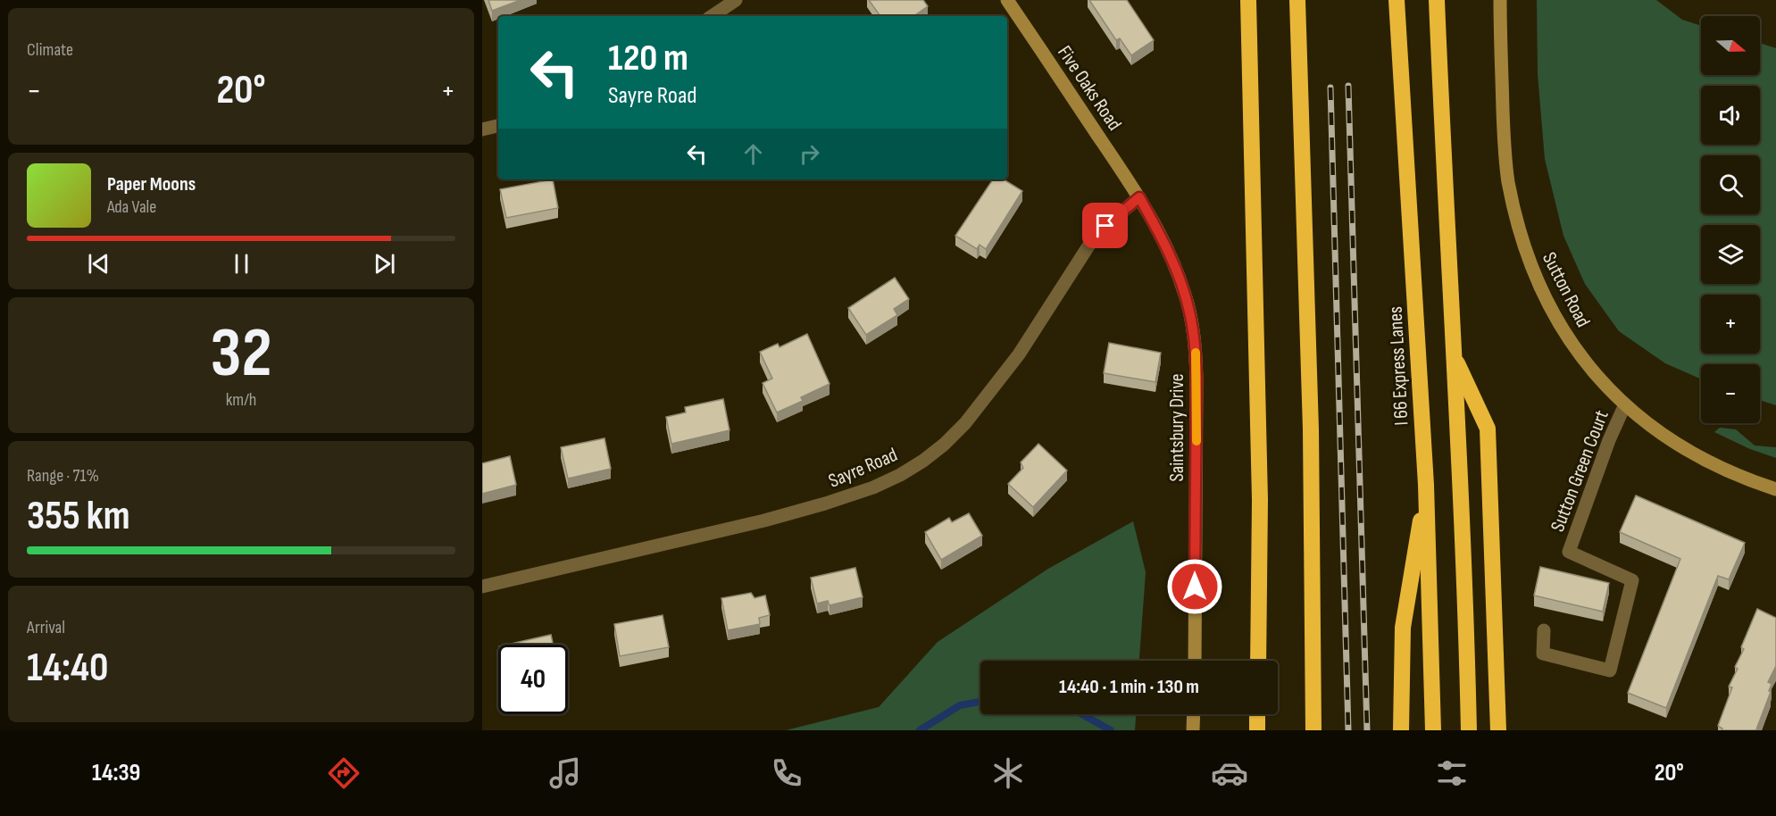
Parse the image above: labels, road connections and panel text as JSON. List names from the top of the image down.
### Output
{
  "streets": {
    "highway": ["I 66 Express Lanes"],
    "street": [
      "Five Oaks Road",
      "Sutton Road",
      "Saintsbury Drive",
      "Sayre Road",
      "Sutton Green Court"
    ]
  },
  "crossings": [
    ["Five Oaks Road", "Saintsbury Drive"],
    ["Five Oaks Road", "Sayre Road"],
    ["Sutton Road", "Sutton Green Court"],
    ["Saintsbury Drive", "Sayre Road"]
  ],
  "north": "right",
  "page": {
    "tile": [
      "Climate",
      ["32", "km/h"],
      ["Range · 71%", "355 km"],
      ["Arrival", "14:40"]
    ],
    "map_buttons": ["+", "−"],
    "turn": ["120 m", "Sayre Road"],
    "heat": ["−", "20°", "+"],
    "song": ["Paper Moons", "Ada Vale"],
    "limit": "40",
    "trip": "14:40 · 1 min · 130 m",
    "tabs": ["14:39", "20°"]
  }
}
